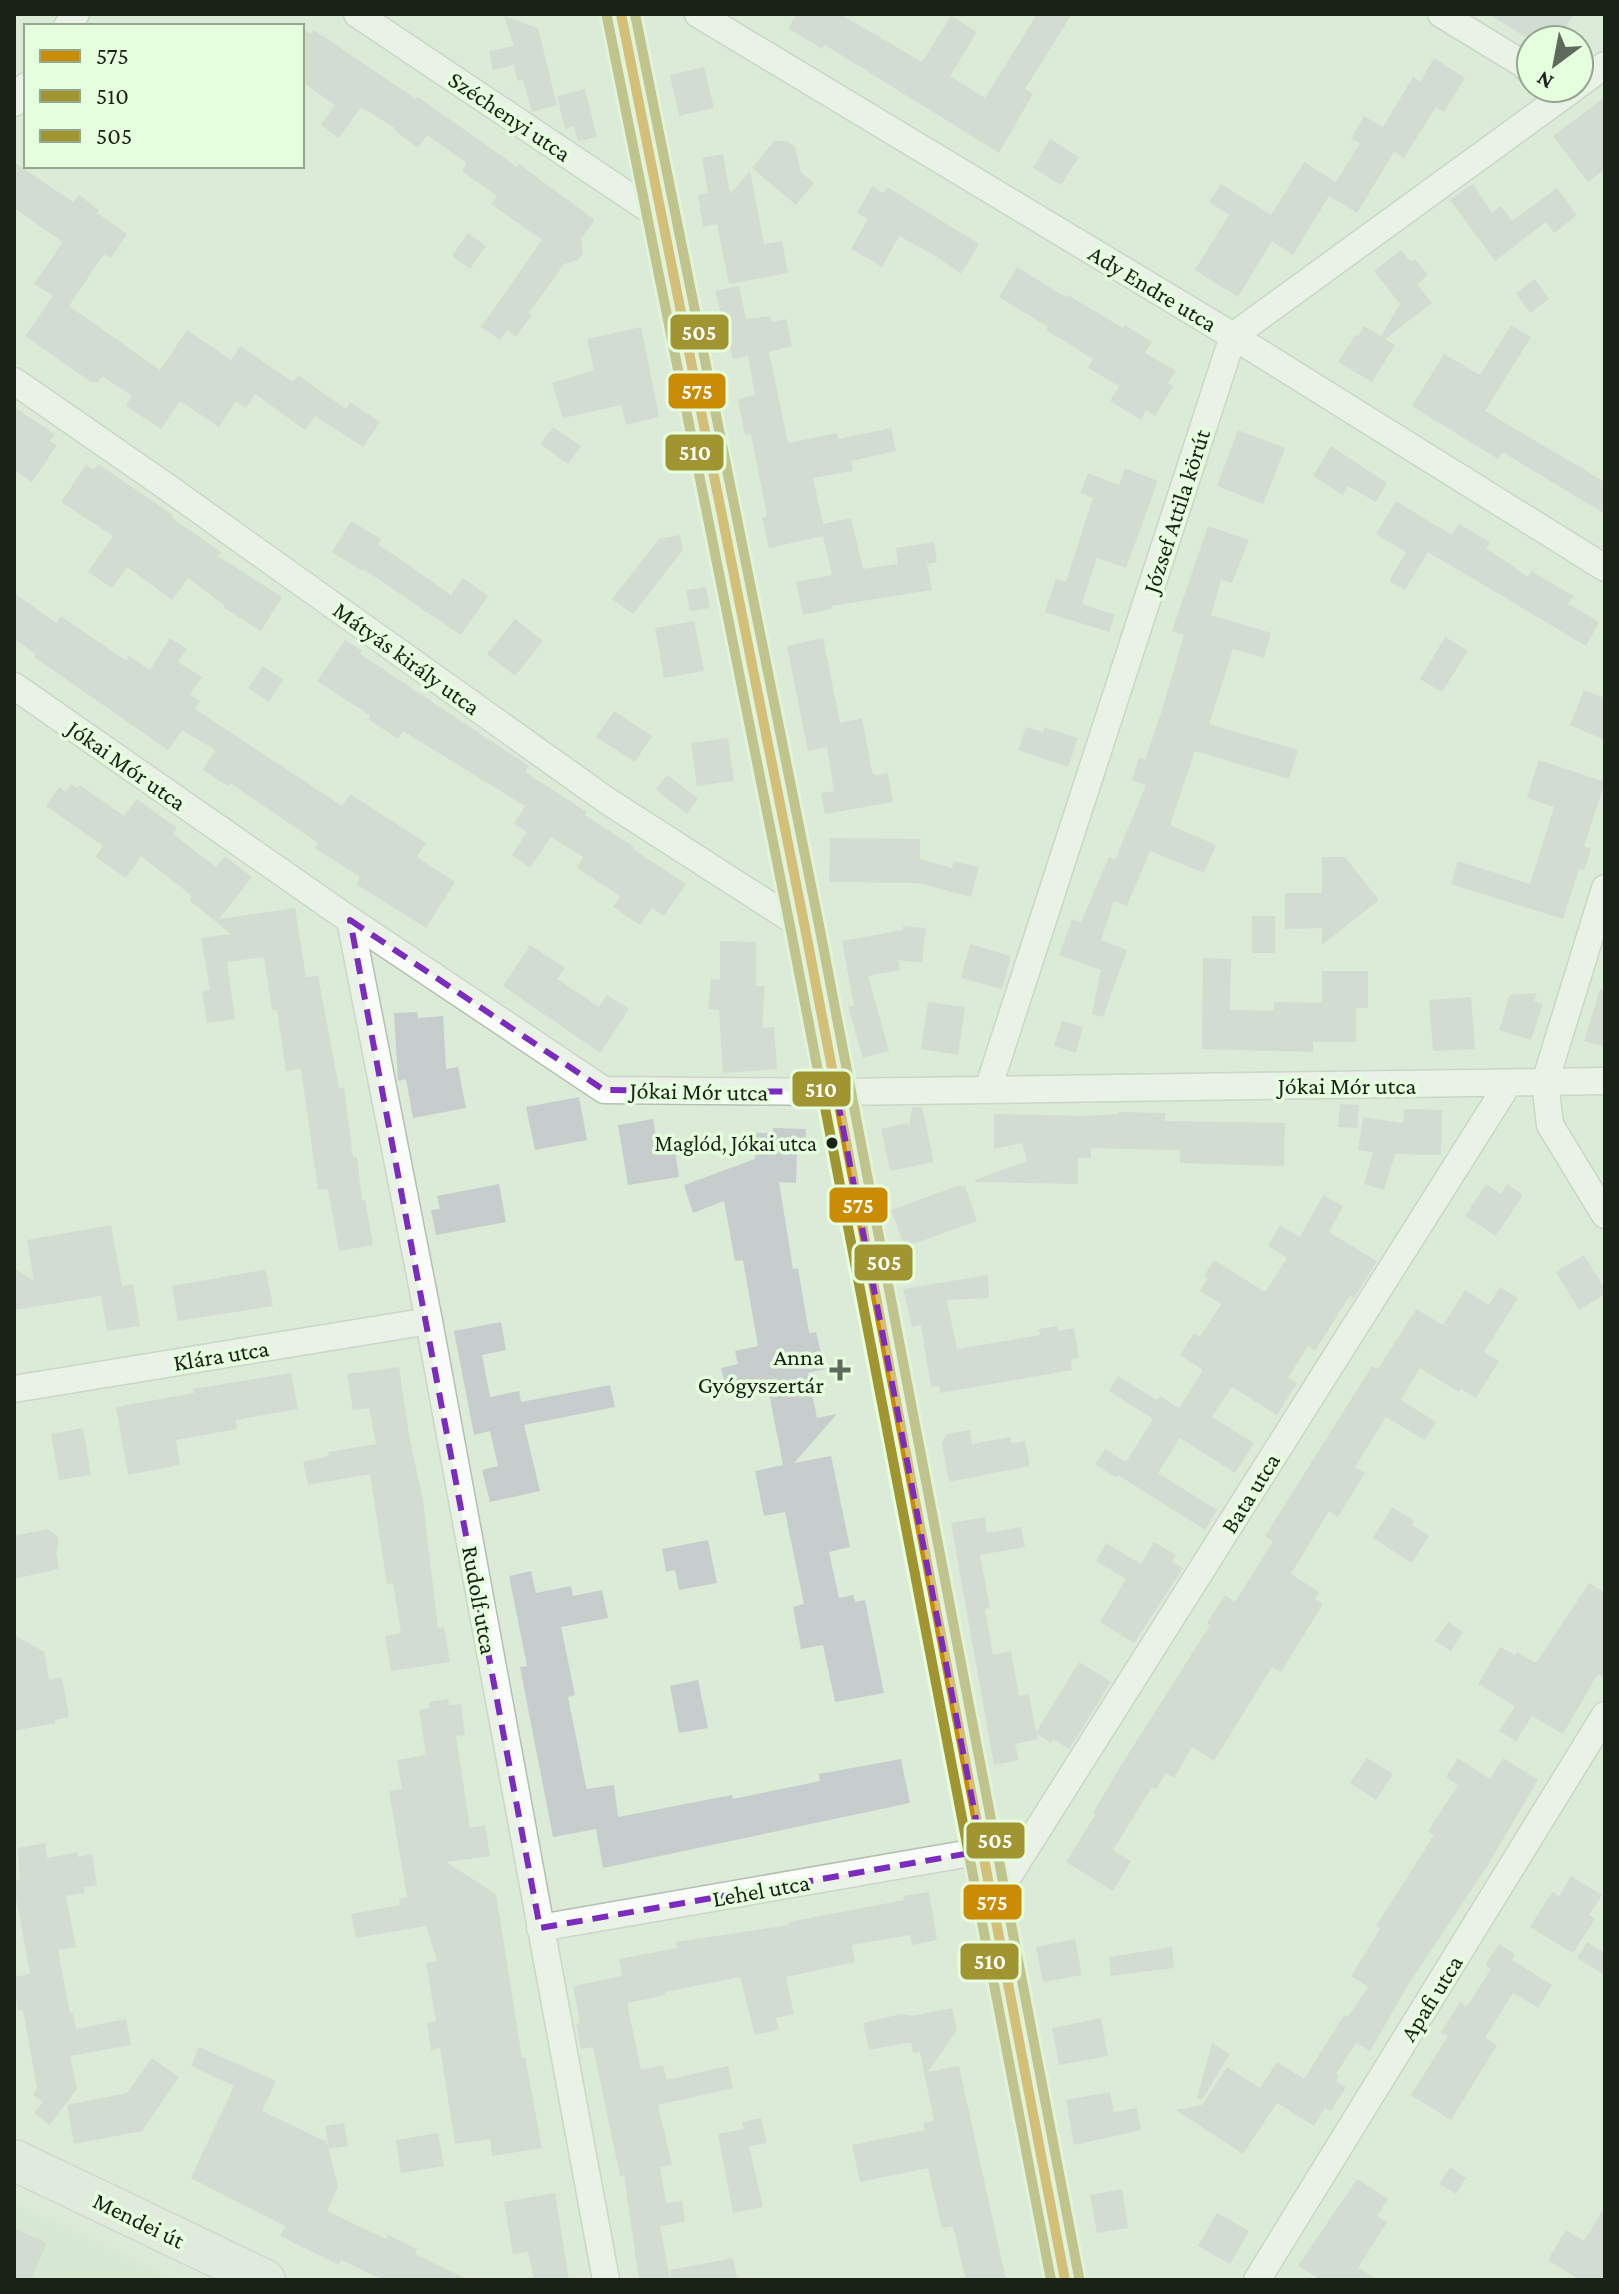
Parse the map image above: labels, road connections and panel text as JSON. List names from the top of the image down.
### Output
{
  "streets": {
    "main road": ["Mendei út"],
    "street": [
      "Széchenyi utca",
      "Ady Endre utca",
      "József Attila körút",
      "Mátyás király utca",
      "Jókai Mór utca",
      "Klára utca",
      "Bata utca",
      "Rudolf utca",
      "Lehel utca",
      "Apafi utca"
    ]
  },
  "crossings": [
    ["Ady Endre utca", "József Attila körút"],
    ["József Attila körút", "Jókai Mór utca"],
    ["Jókai Mór utca", "Bata utca"],
    ["Jókai Mór utca", "Rudolf utca"],
    ["Klára utca", "Rudolf utca"],
    ["Rudolf utca", "Lehel utca"]
  ],
  "places": {
    "other": ["Maglód, Jókai utca"],
    "health": ["Anna Gyógyszertár"]
  },
  "lines": ["transit line 575", "transit line 505", "transit line 510"],
  "legend": ["575", "510", "505"],
  "north": "bottom left"
}
